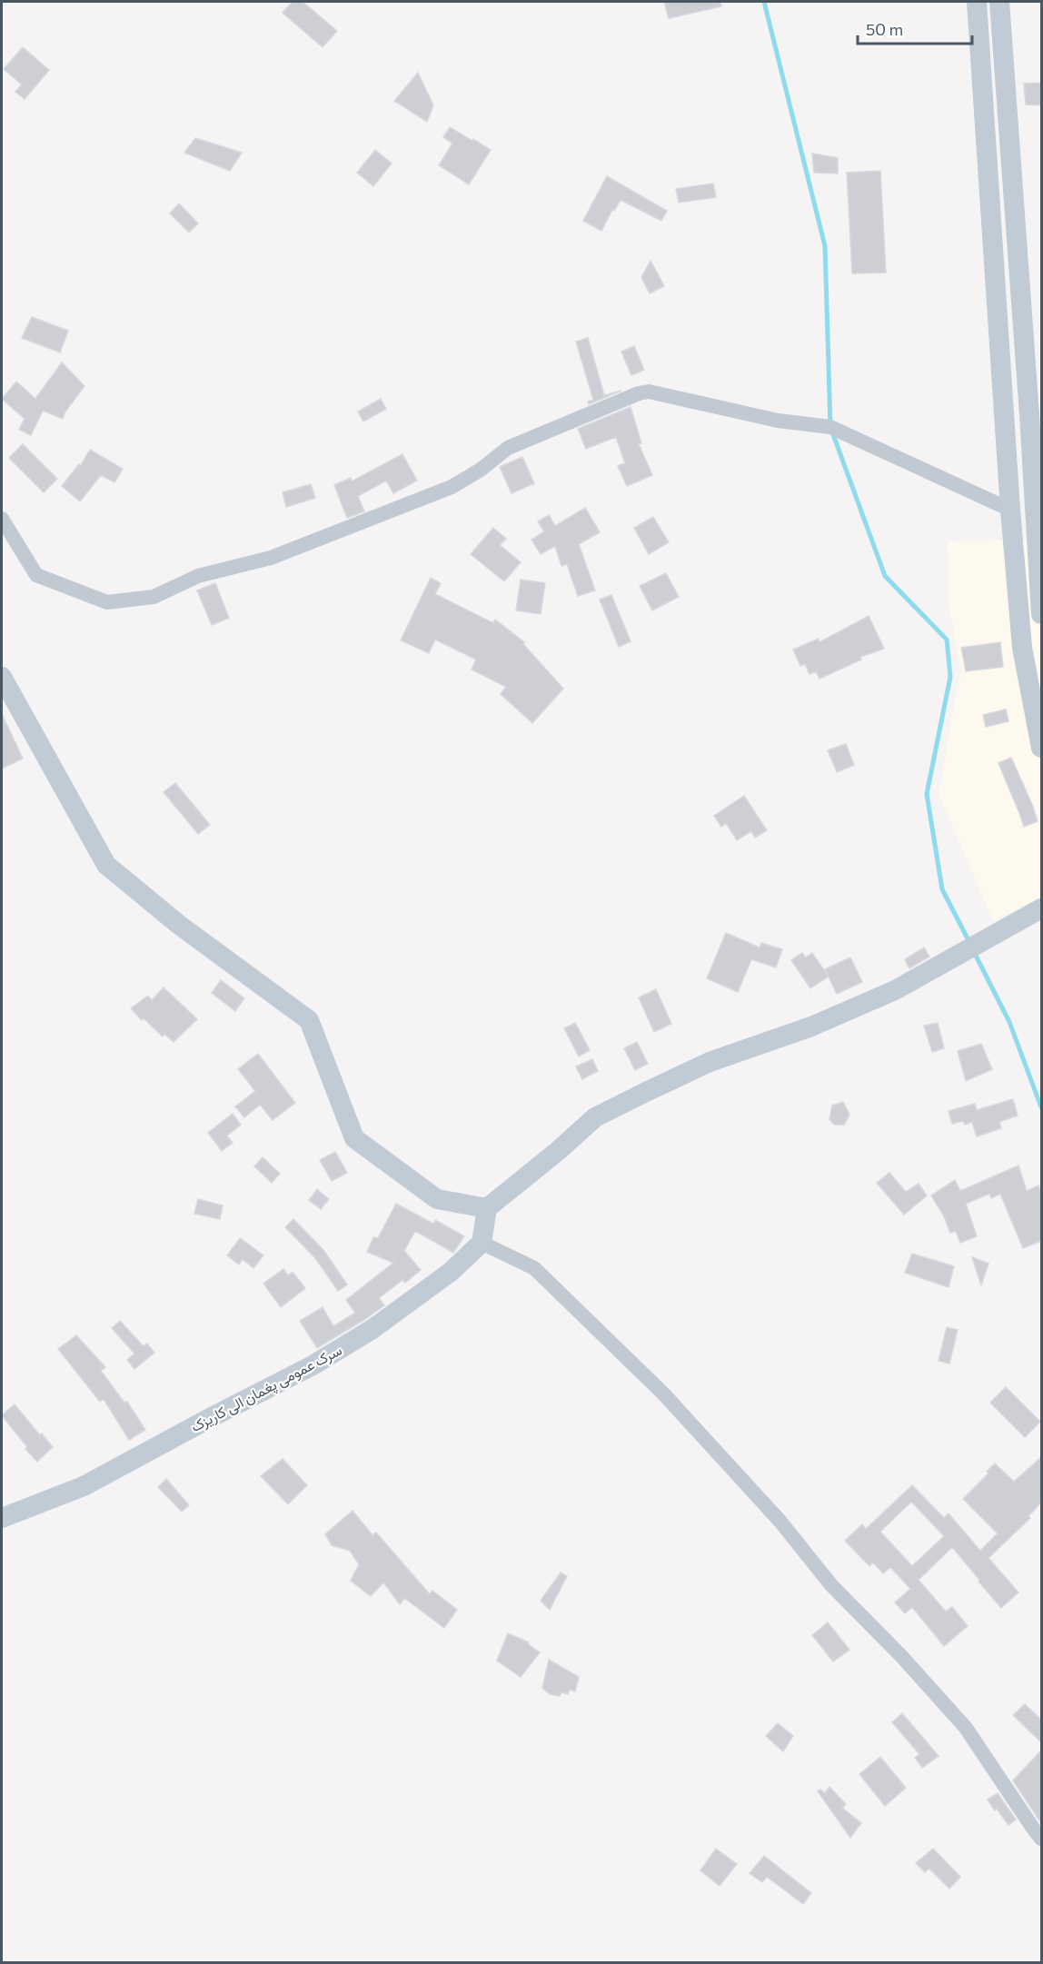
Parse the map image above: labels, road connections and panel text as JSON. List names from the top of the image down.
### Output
{
  "streets": {
    "street": ["سرک عمومی پغمان الی کاریزک"]
  },
  "scale_bar": "50 m"
}
